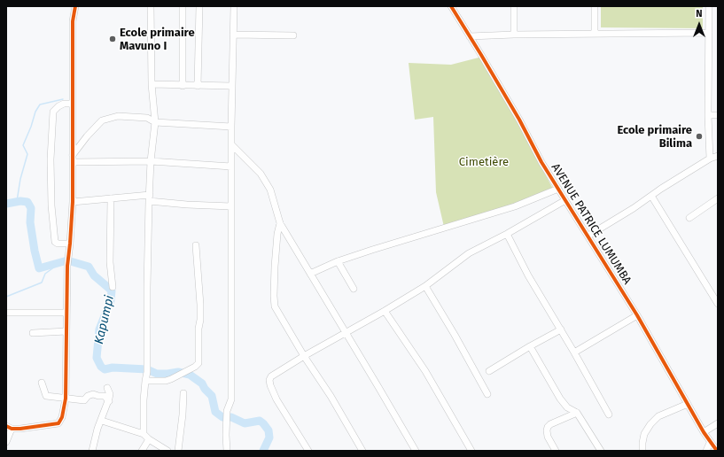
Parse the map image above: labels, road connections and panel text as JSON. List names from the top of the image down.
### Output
{
  "streets": {
    "street": ["AVENUE PATRICE LUMUMBA"]
  },
  "water": ["Kapumpi"],
  "parks": ["Cimetière"],
  "places": ["Ecole primaire Mavuno I", "Ecole primaire Bilima"],
  "north": "top"
}
